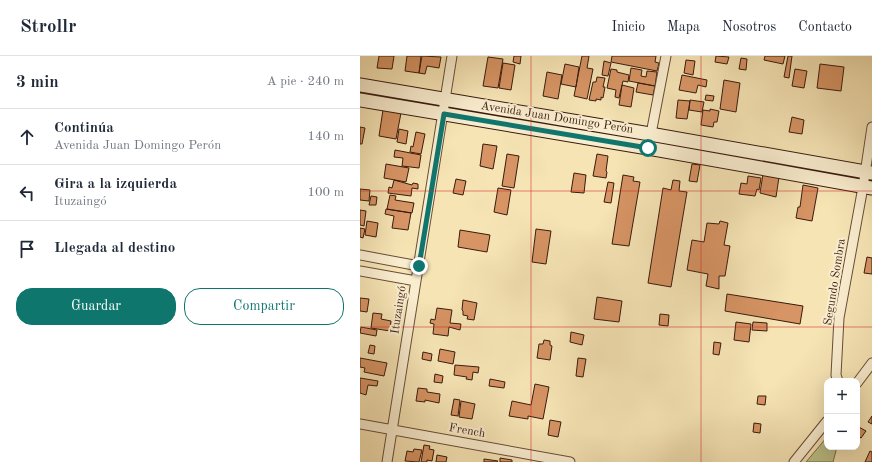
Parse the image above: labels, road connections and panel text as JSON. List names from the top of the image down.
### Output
{
  "streets": {
    "main road": ["Avenida Juan Domingo Perón"],
    "street": ["Segundo Sombra", "Ituzaingó", "French"]
  },
  "crossings": [
    ["Avenida Juan Domingo Perón", "Segundo Sombra"],
    ["Avenida Juan Domingo Perón", "Ituzaingó"],
    ["Ituzaingó", "French"]
  ],
  "page": {
    "header": "Strollr",
    "nav": [
      "Inicio",
      "Mapa",
      "Nosotros",
      "Contacto"
    ],
    "heading": ["3 min", "A pie · 240 m"],
    "list": [
      ["Continúa", "Avenida Juan Domingo Perón", "140 m"],
      ["Gira a la izquierda", "Ituzaingó", "100 m"],
      "Llegada al destino"
    ],
    "buttons": ["Guardar", "Compartir"],
    "map_buttons": ["+", "−"]
  }
}
